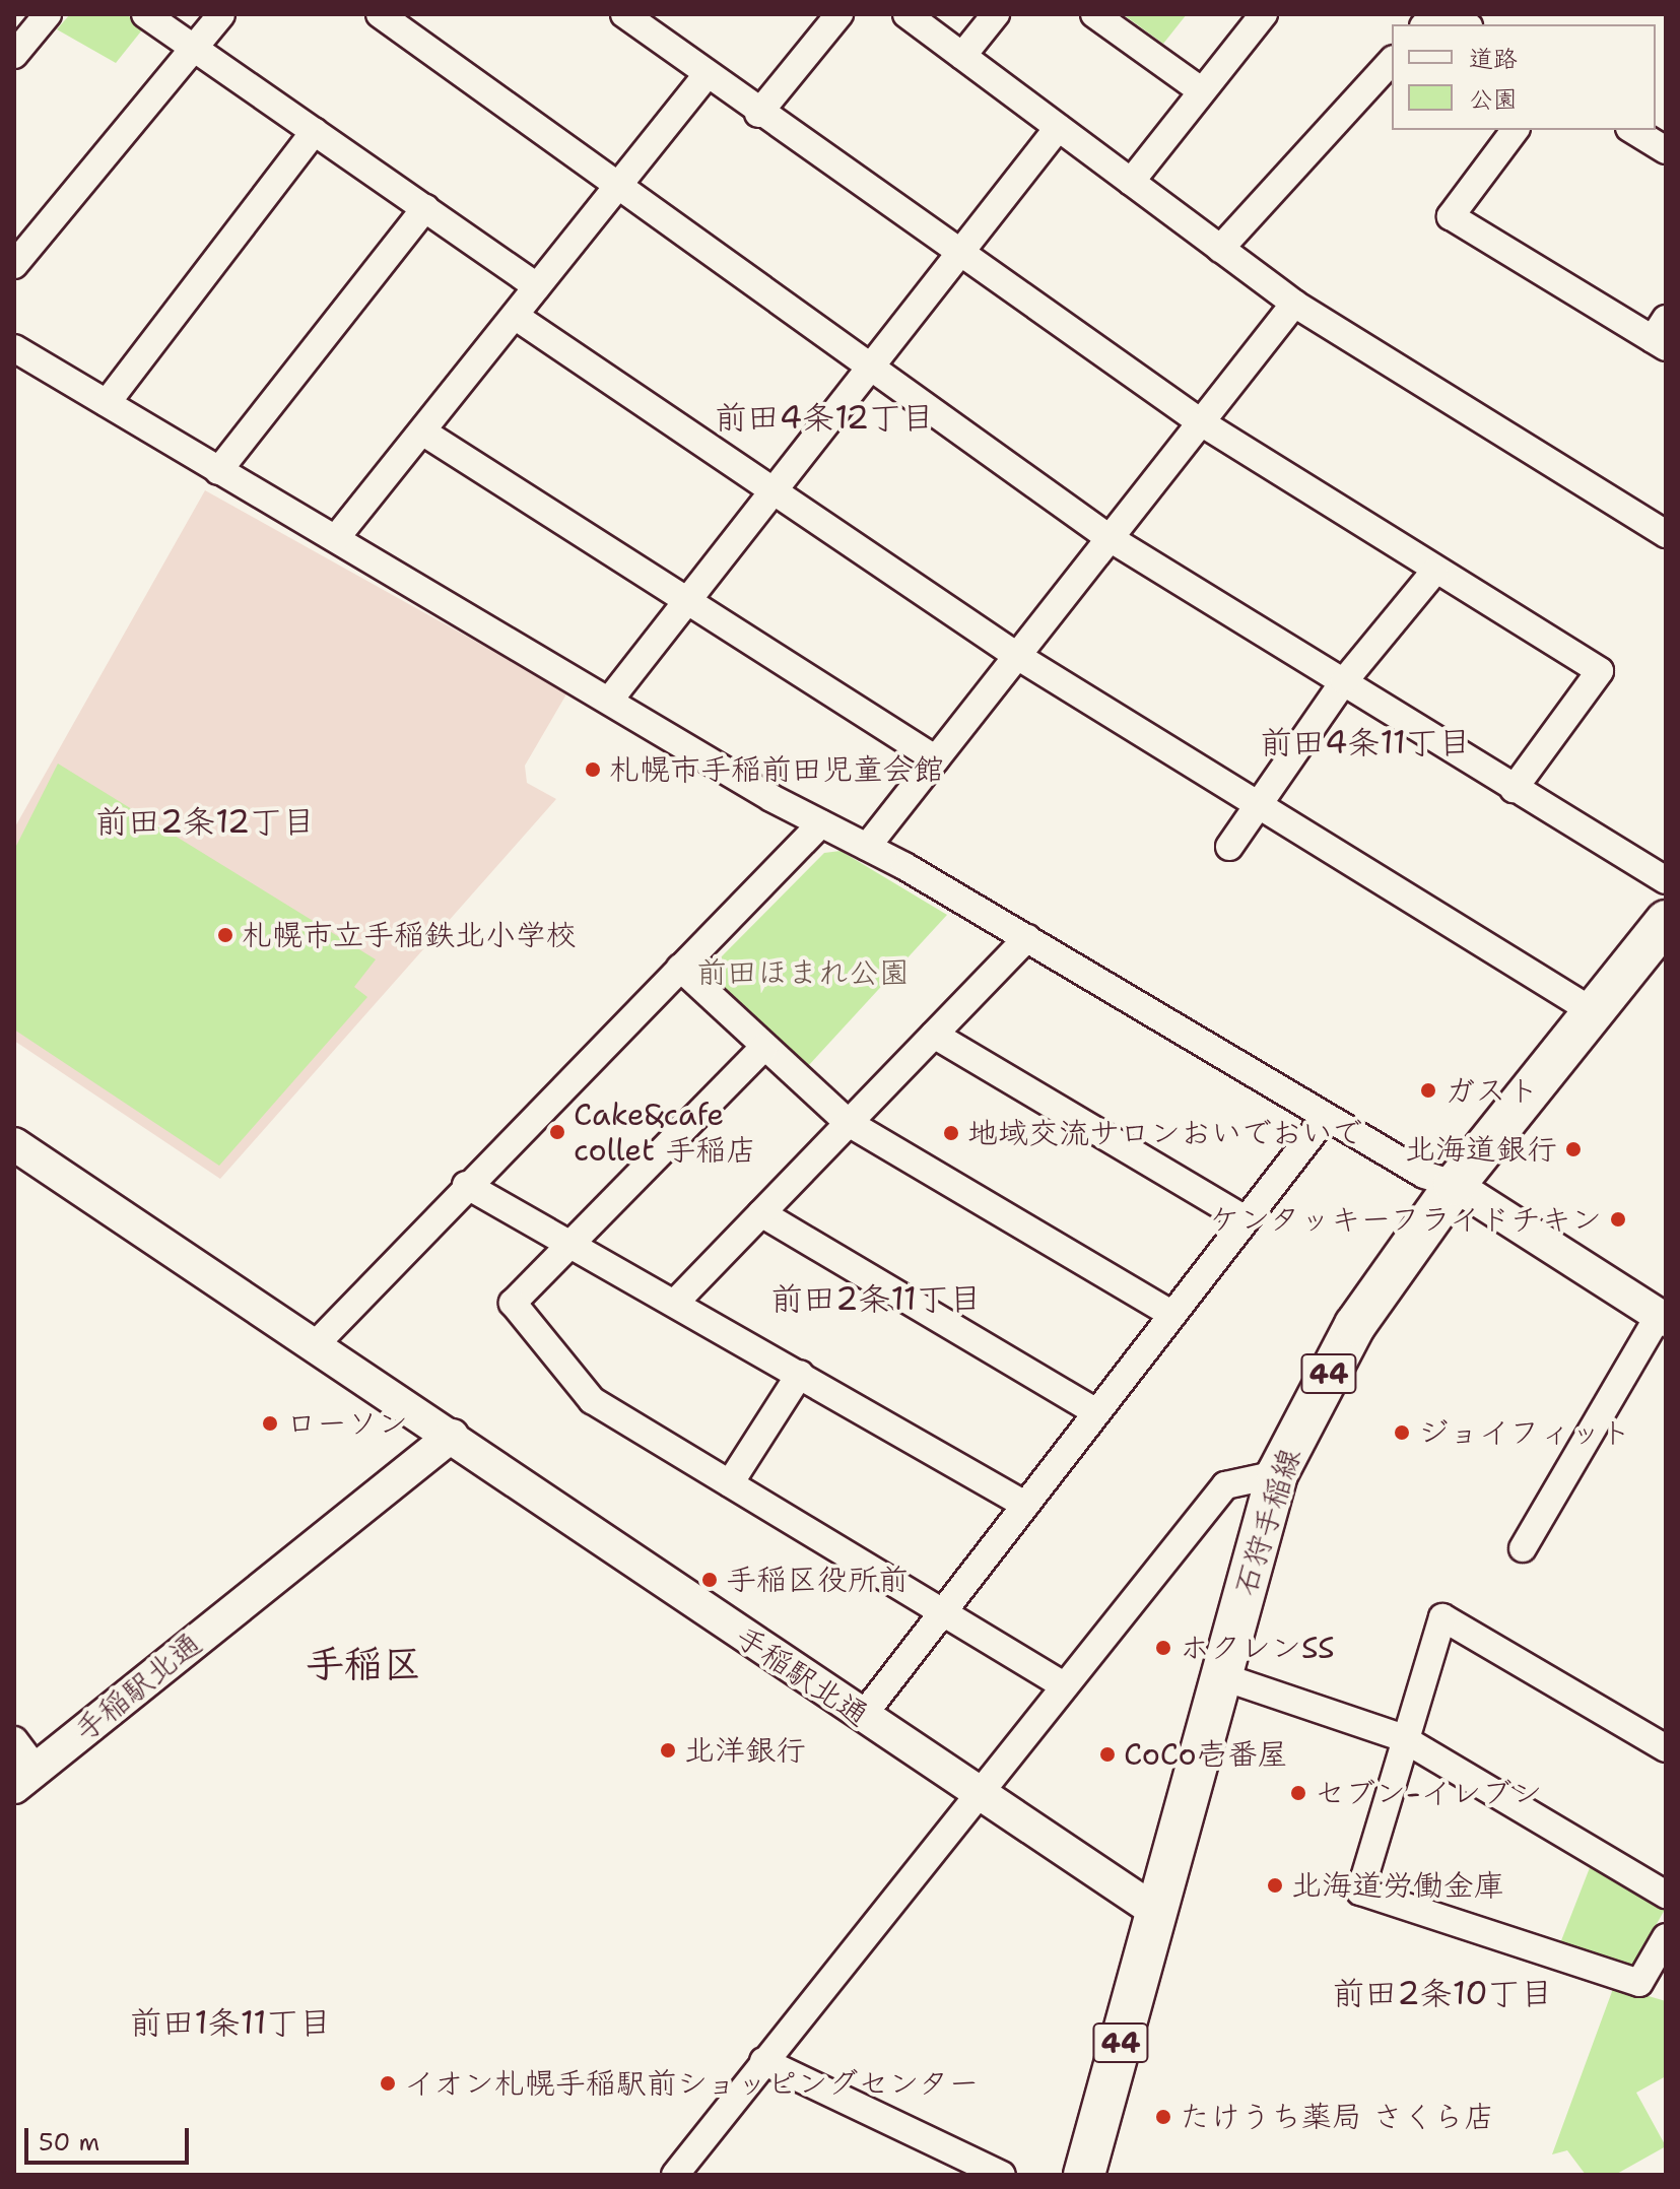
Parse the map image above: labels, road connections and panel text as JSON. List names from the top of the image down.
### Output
{
  "streets": {
    "main road": ["44", "石狩手稲線"],
    "street": ["手稲駅北通"]
  },
  "crossings": [
    ["石狩手稲線", "手稲駅北通"]
  ],
  "districts": [
    "前田4条12丁目",
    "前田4条11丁目",
    "前田2条12丁目",
    "前田2条11丁目",
    "手稲区",
    "前田2条10丁目",
    "前田1条11丁目"
  ],
  "parks": ["前田ほまれ公園"],
  "places": [
    "札幌市手稲前田児童会館",
    "札幌市立手稲鉄北小学校",
    "ガスト",
    "Cake&cafe collet 手稲店",
    "地域交流サロンおいでおいで",
    "北海道銀行",
    "ケンタッキーフライドチキン",
    "ローソン",
    "ジョイフィット",
    "手稲区役所前",
    "ホクレンSS",
    "北洋銀行",
    "CoCo壱番屋",
    "セブン-イレブン",
    "北海道労働金庫",
    "イオン札幌手稲駅前ショッピングセンター",
    "たけうち薬局 さくら店"
  ],
  "legend": ["道路", "公園"],
  "scale_bar": "50 m"
}
